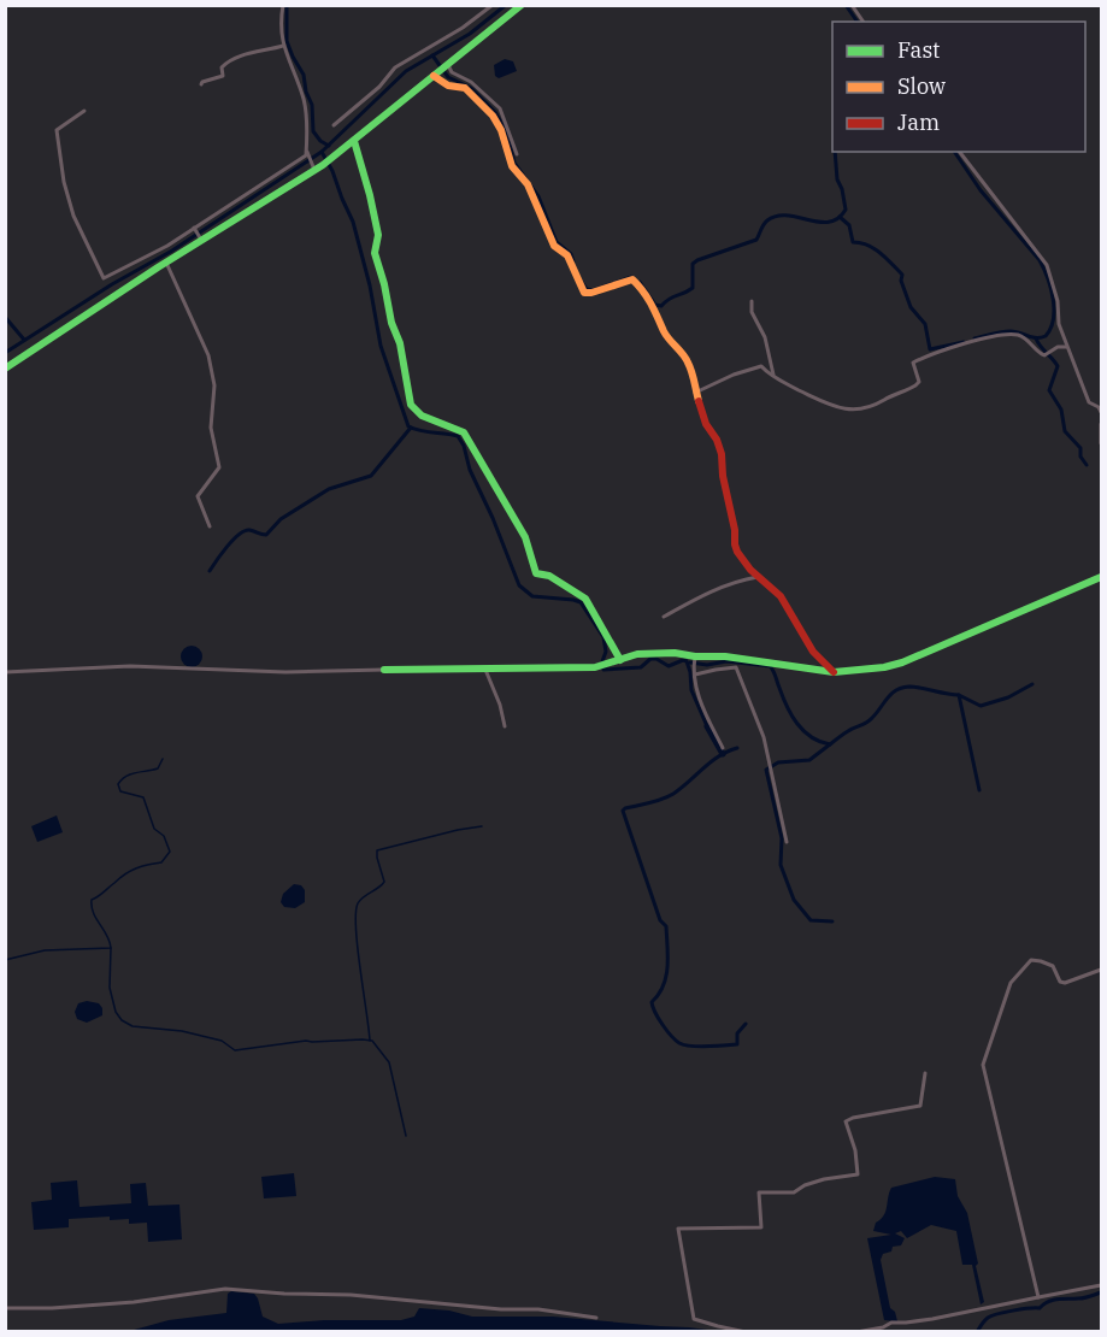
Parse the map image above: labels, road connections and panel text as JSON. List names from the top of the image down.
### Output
{
  "legend": ["Fast", "Slow", "Jam"]
}
